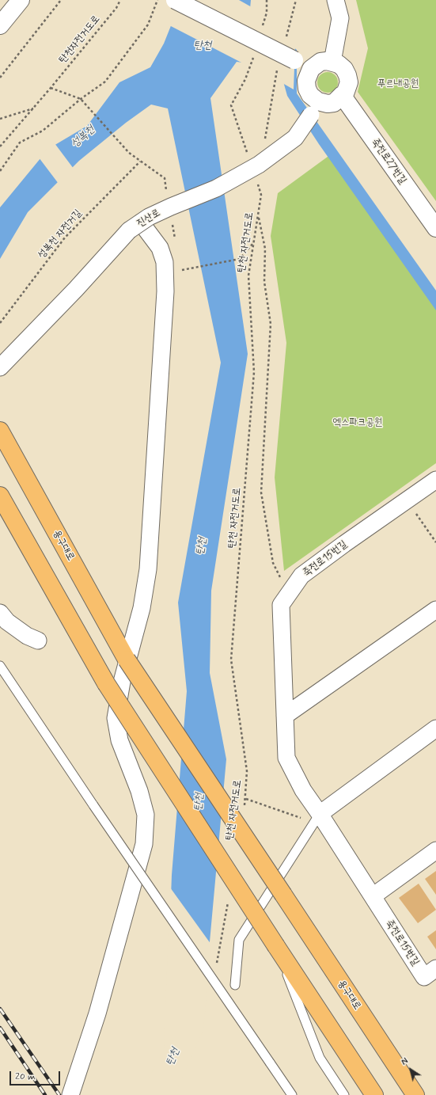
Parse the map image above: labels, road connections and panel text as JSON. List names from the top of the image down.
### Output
{
  "streets": {
    "main road": ["용구대로"],
    "street": ["죽전로27번길", "진산로", "죽전로15번길"],
    "path": ["탄천자전거도로", "성복천 자전거길", "탄천 자전거도로"]
  },
  "crossings": [
    ["죽전로27번길", "진산로"]
  ],
  "water": ["탄천", "성복천"],
  "parks": ["푸르내공원", "엑스파크공원"],
  "scale_bar": "20 m",
  "north": "top left"
}
